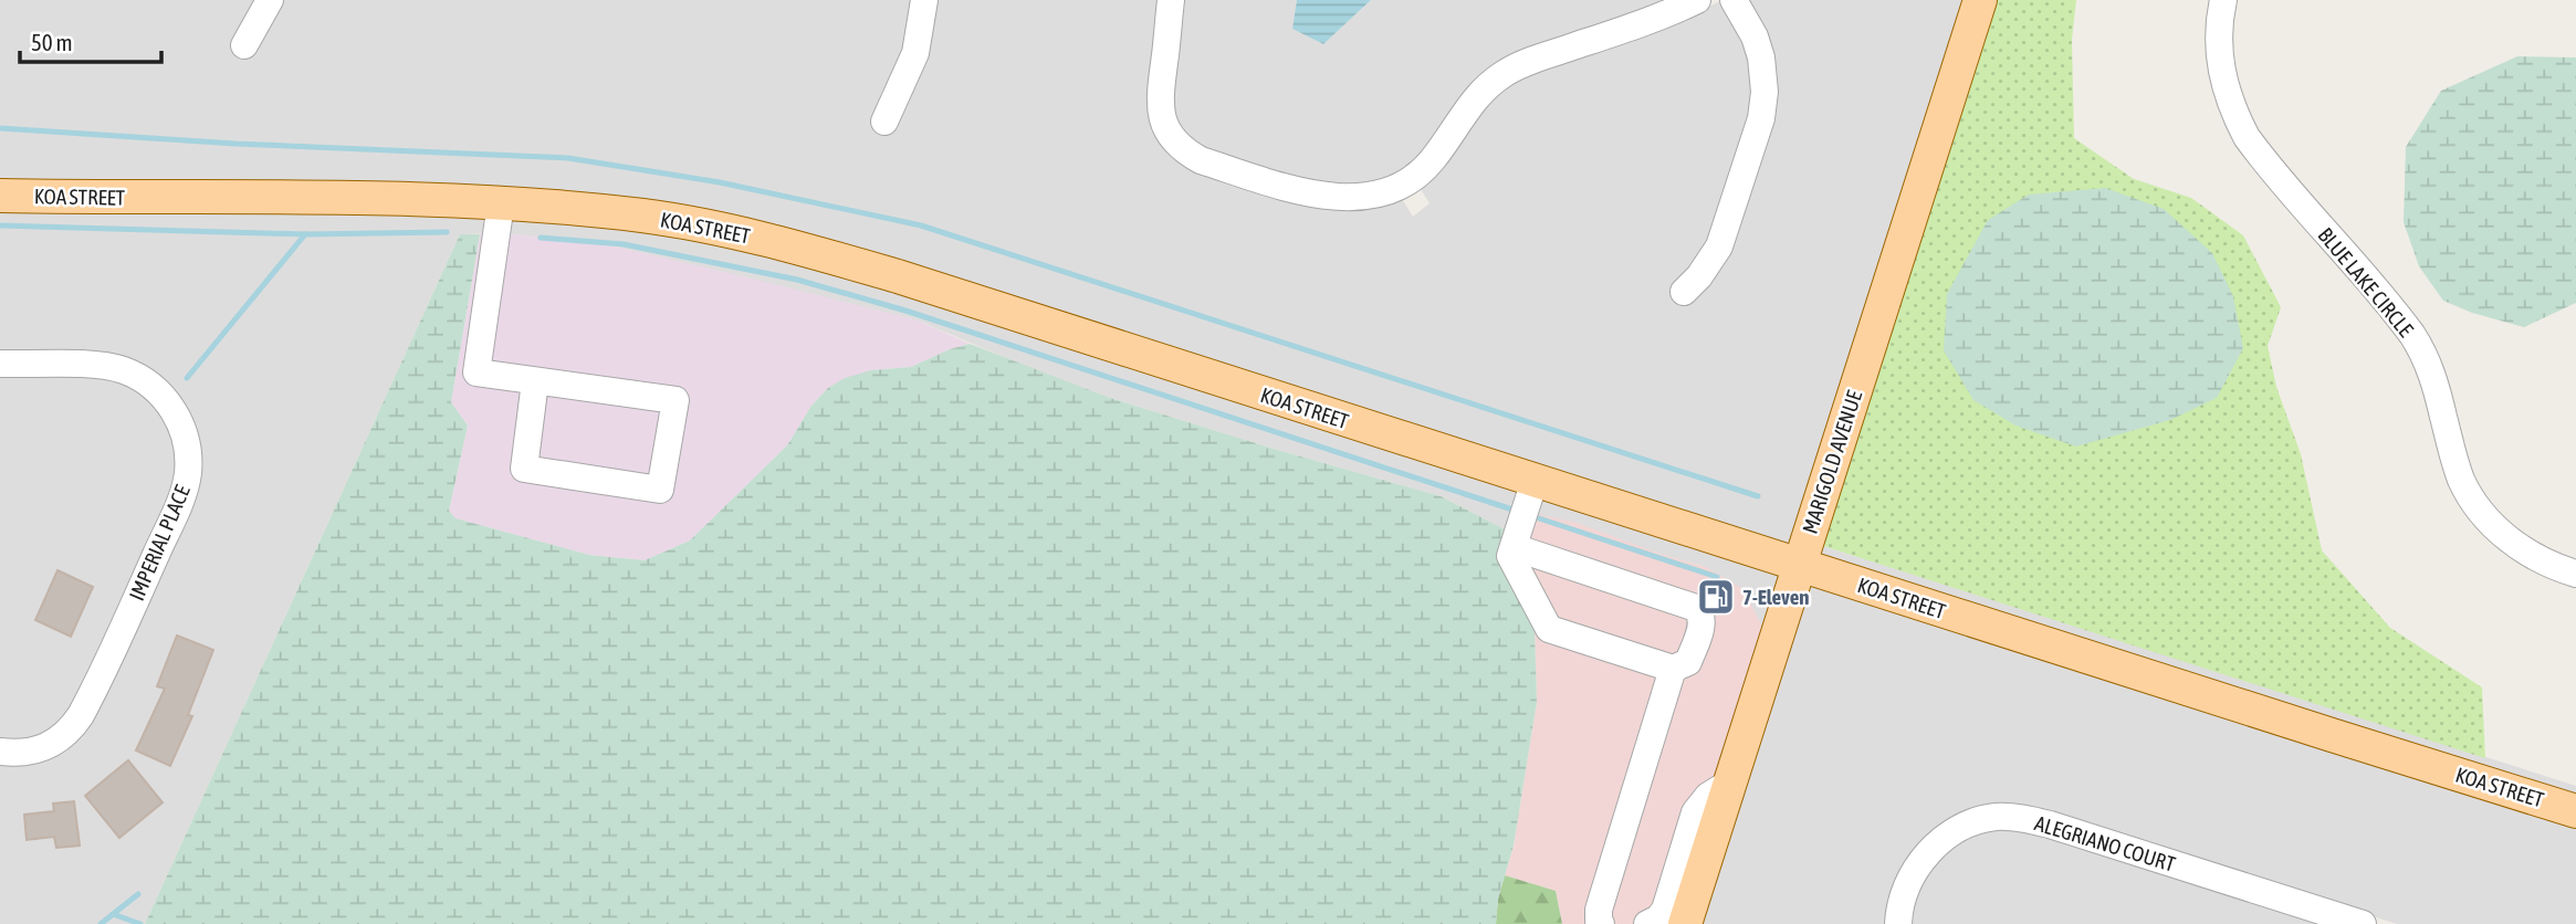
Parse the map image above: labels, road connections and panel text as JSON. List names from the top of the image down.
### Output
{
  "streets": {
    "main road": ["KOA STREET", "MARIGOLD AVENUE"],
    "street": ["BLUE LAKE CIRCLE", "IMPERIAL PLACE", "ALEGRIANO COURT"]
  },
  "crossings": [
    ["KOA STREET", "MARIGOLD AVENUE"]
  ],
  "places": {
    "fuel station": ["7-Eleven"]
  },
  "scale_bar": "50 m"
}
